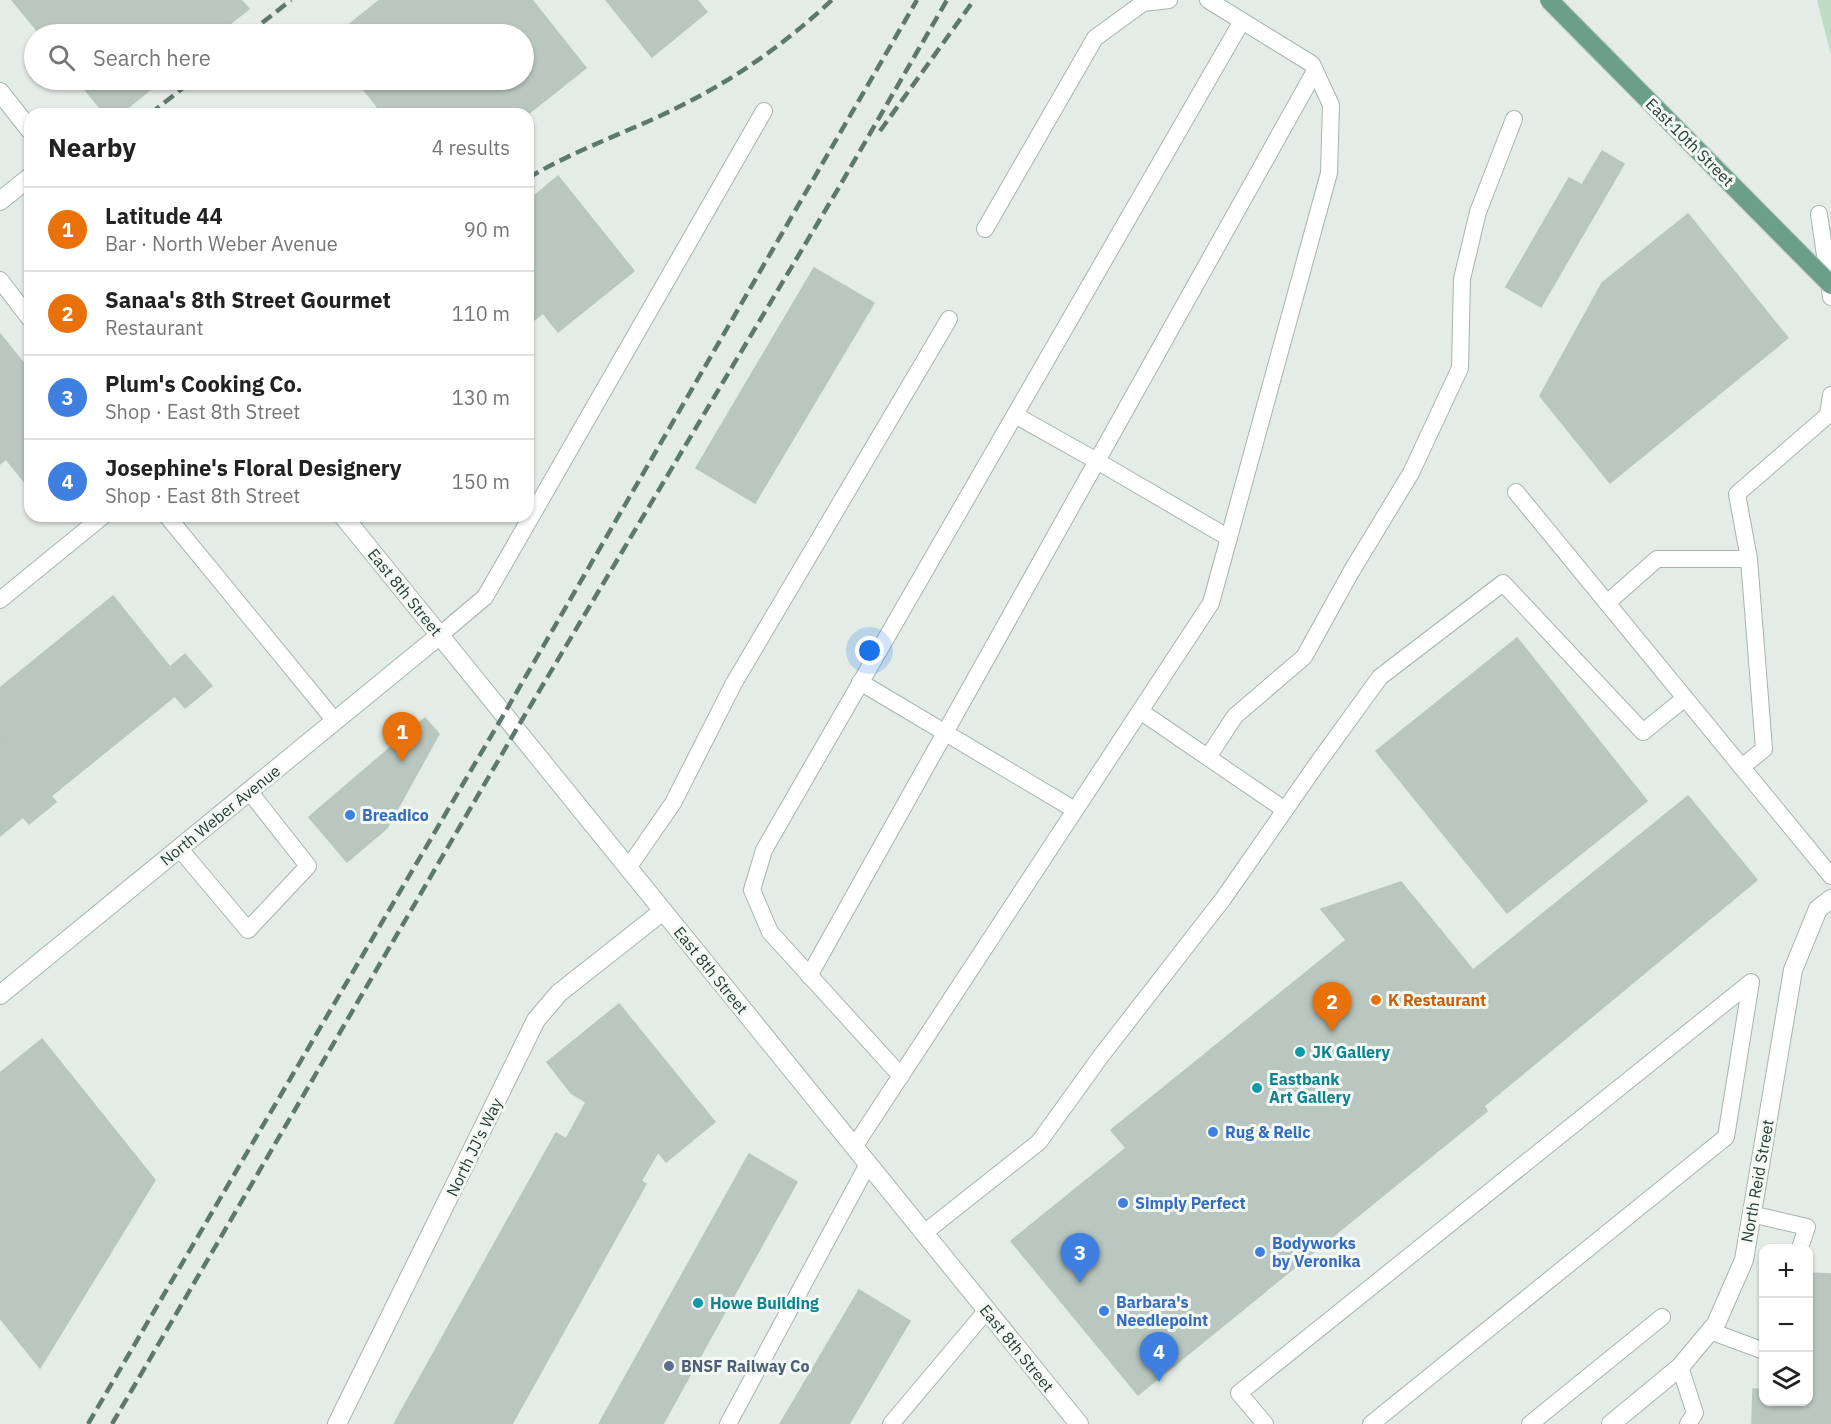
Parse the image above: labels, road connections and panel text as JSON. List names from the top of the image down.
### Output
{
  "streets": {
    "main road": ["East 10th Street"],
    "street": [
      "East 8th Street",
      "North Weber Avenue",
      "North JJ's Way",
      "North Reid Street"
    ]
  },
  "crossings": [
    ["East 8th Street", "North Weber Avenue"],
    ["East 8th Street", "North JJ's Way"]
  ],
  "places": [
    "Breadico",
    "K Restaurant",
    "JK Gallery",
    "Eastbank Art Gallery",
    "Rug & Relic",
    "Simply Perfect",
    "Bodyworks by Veronika",
    "Howe Building",
    "Barbara's Needlepoint",
    "BNSF Railway Co"
  ],
  "page": {
    "search": "Search here",
    "heading": ["Nearby", "4 results"],
    "list": [
      {
        "mark": "1",
        "name": "Latitude 44",
        "note": "Bar · North Weber Avenue",
        "value": "90 m"
      },
      {
        "mark": "2",
        "name": "Sanaa's 8th Street Gourmet",
        "note": "Restaurant",
        "value": "110 m"
      },
      {
        "mark": "3",
        "name": "Plum's Cooking Co.",
        "note": "Shop · East 8th Street",
        "value": "130 m"
      },
      {
        "mark": "4",
        "name": "Josephine's Floral Designery",
        "note": "Shop · East 8th Street",
        "value": "150 m"
      }
    ],
    "pins": [
      "1",
      "2",
      "3",
      "4"
    ],
    "map_buttons": ["+", "−"]
  }
}
